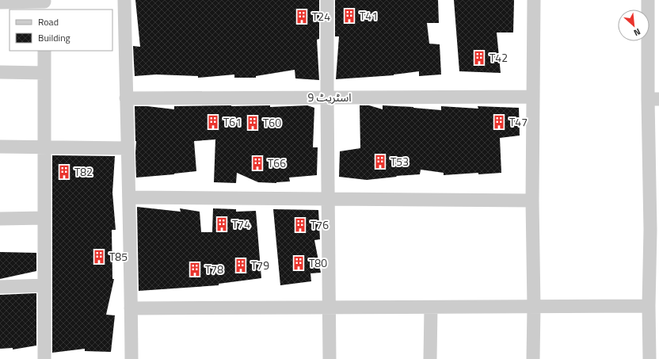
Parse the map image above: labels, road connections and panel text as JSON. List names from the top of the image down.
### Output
{
  "streets": {
    "street": ["اسٹریٹ 9"]
  },
  "places": {
    "building": [
      "T41",
      "T24",
      "T42",
      "T61",
      "T47",
      "T60",
      "T53",
      "T66",
      "T82",
      "T74",
      "T76",
      "T85",
      "T80",
      "T79",
      "T78"
    ]
  },
  "legend": ["Road", "Building"],
  "north": "bottom right"
}
